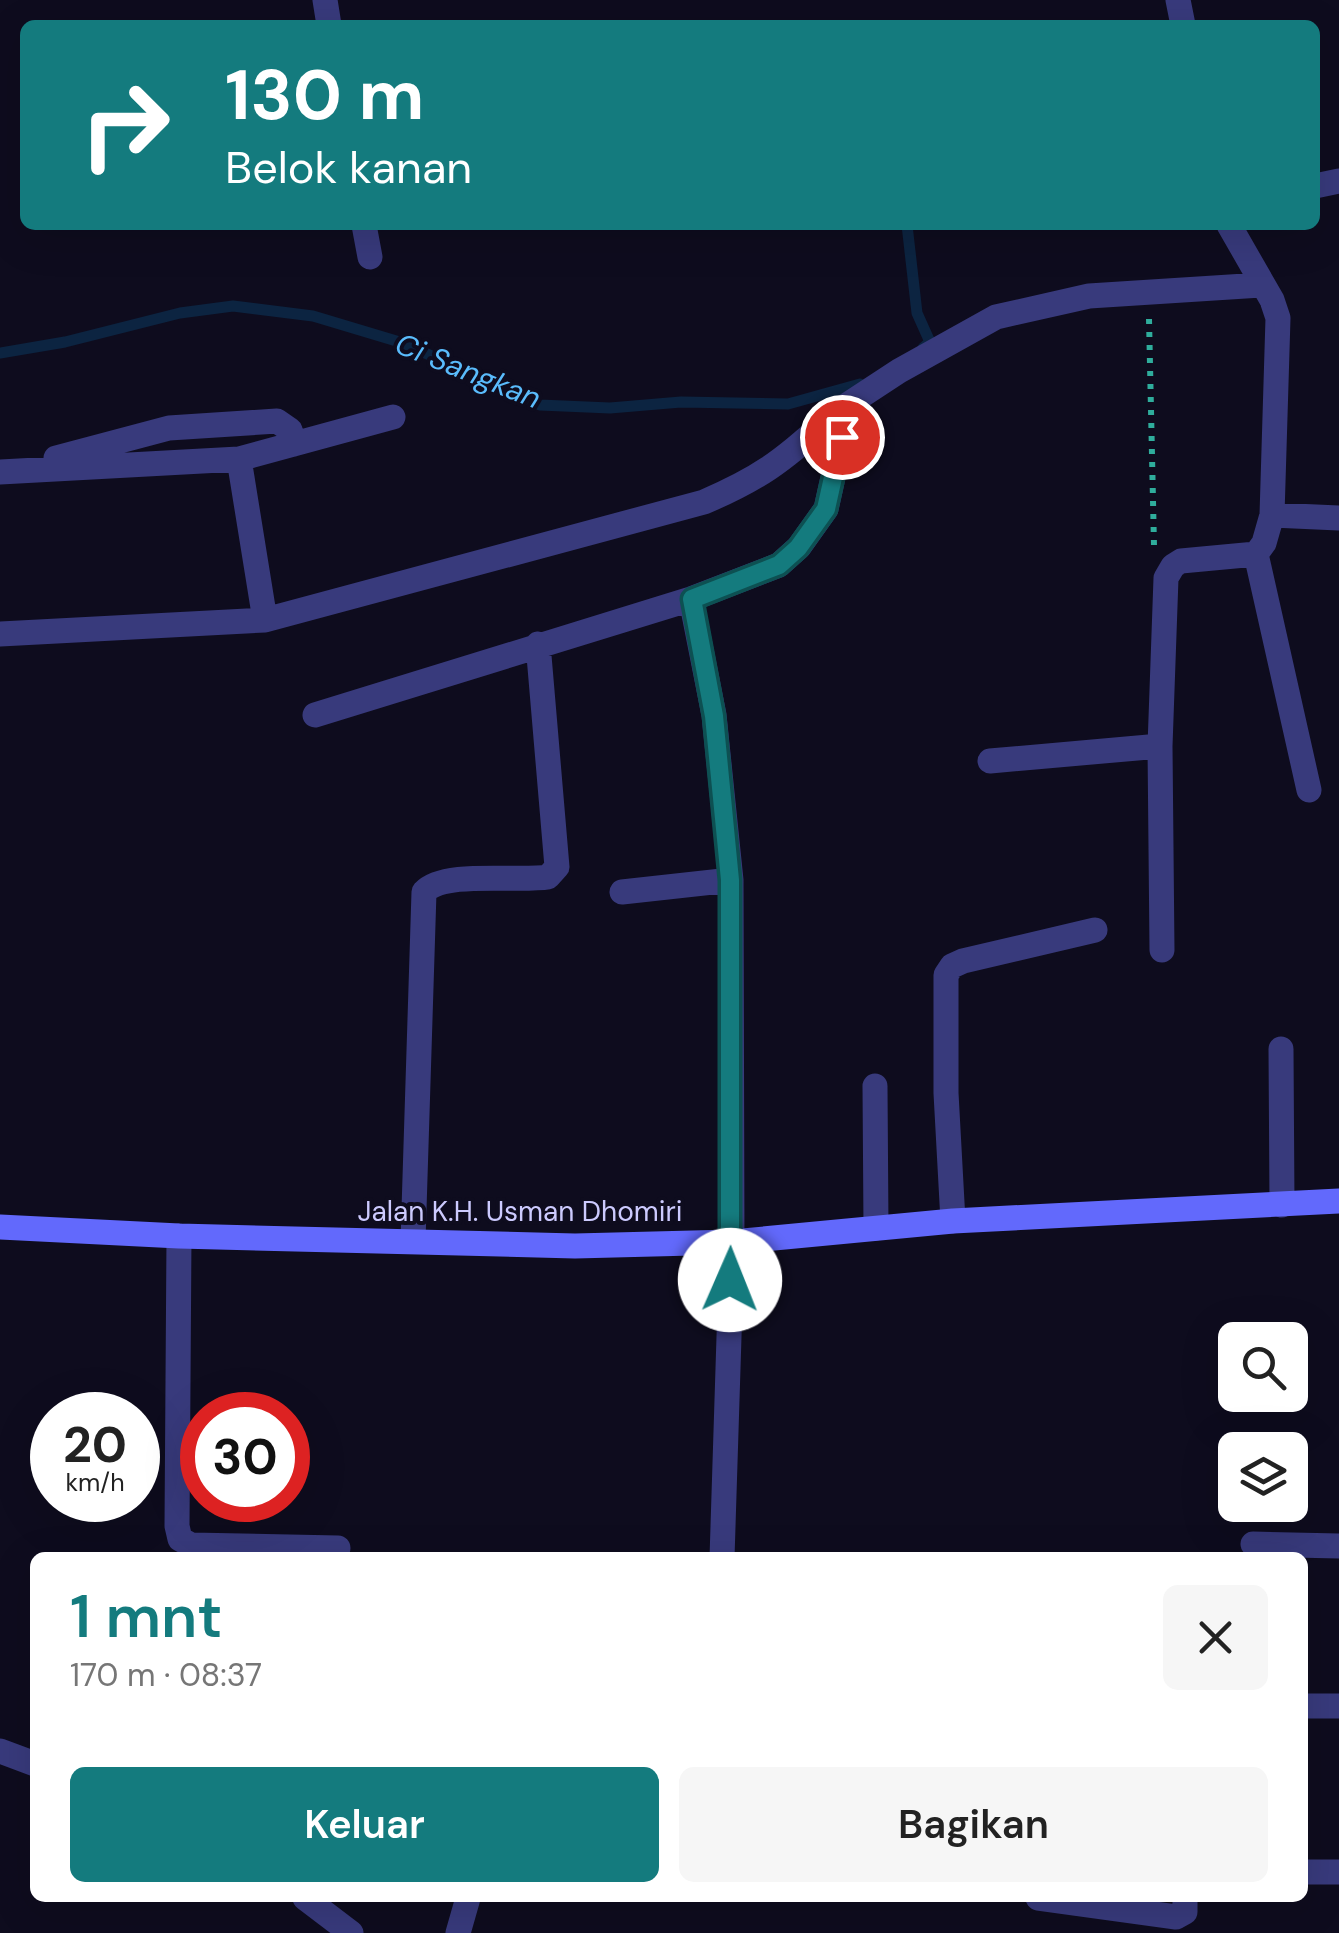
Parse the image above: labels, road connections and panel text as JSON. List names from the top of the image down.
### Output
{
  "streets": {
    "main road": ["Jalan K.H. Usman Dhomiri"]
  },
  "water": ["Ci Sangkan"],
  "page": {
    "turn": ["130 m", "Belok kanan"],
    "speed": "20 km/h",
    "limit": "30",
    "heading": ["1 mnt", "170 m · 08:37"],
    "buttons": ["Keluar", "Bagikan"]
  }
}
